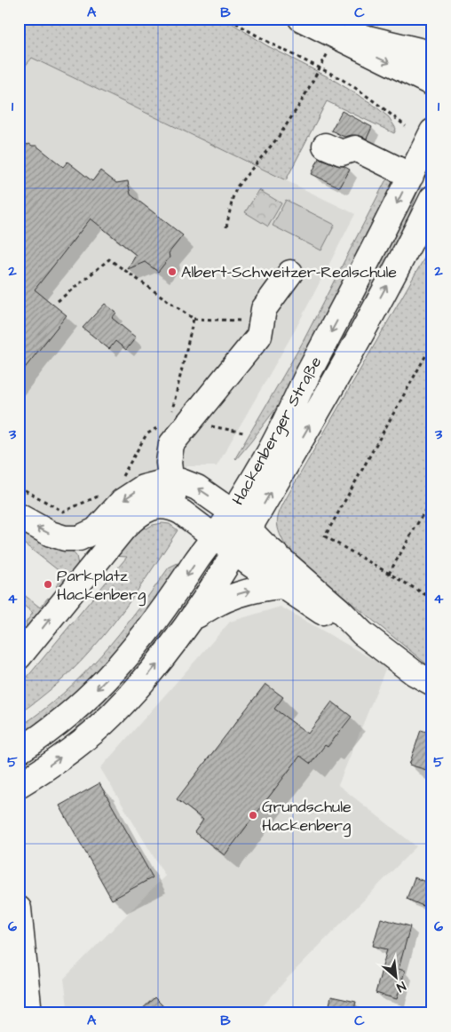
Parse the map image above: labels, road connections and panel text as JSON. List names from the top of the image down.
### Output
{
  "streets": {
    "street": ["Hackenberger Straße"]
  },
  "places": ["Albert-Schweitzer-Realschule", "Parkplatz Hackenberg", "Grundschule Hackenberg"],
  "north": "bottom right",
  "grid": {
    "columns": ["A", "B", "C"],
    "rows": [
      "1",
      "2",
      "3",
      "4",
      "5",
      "6"
    ]
  }
}
